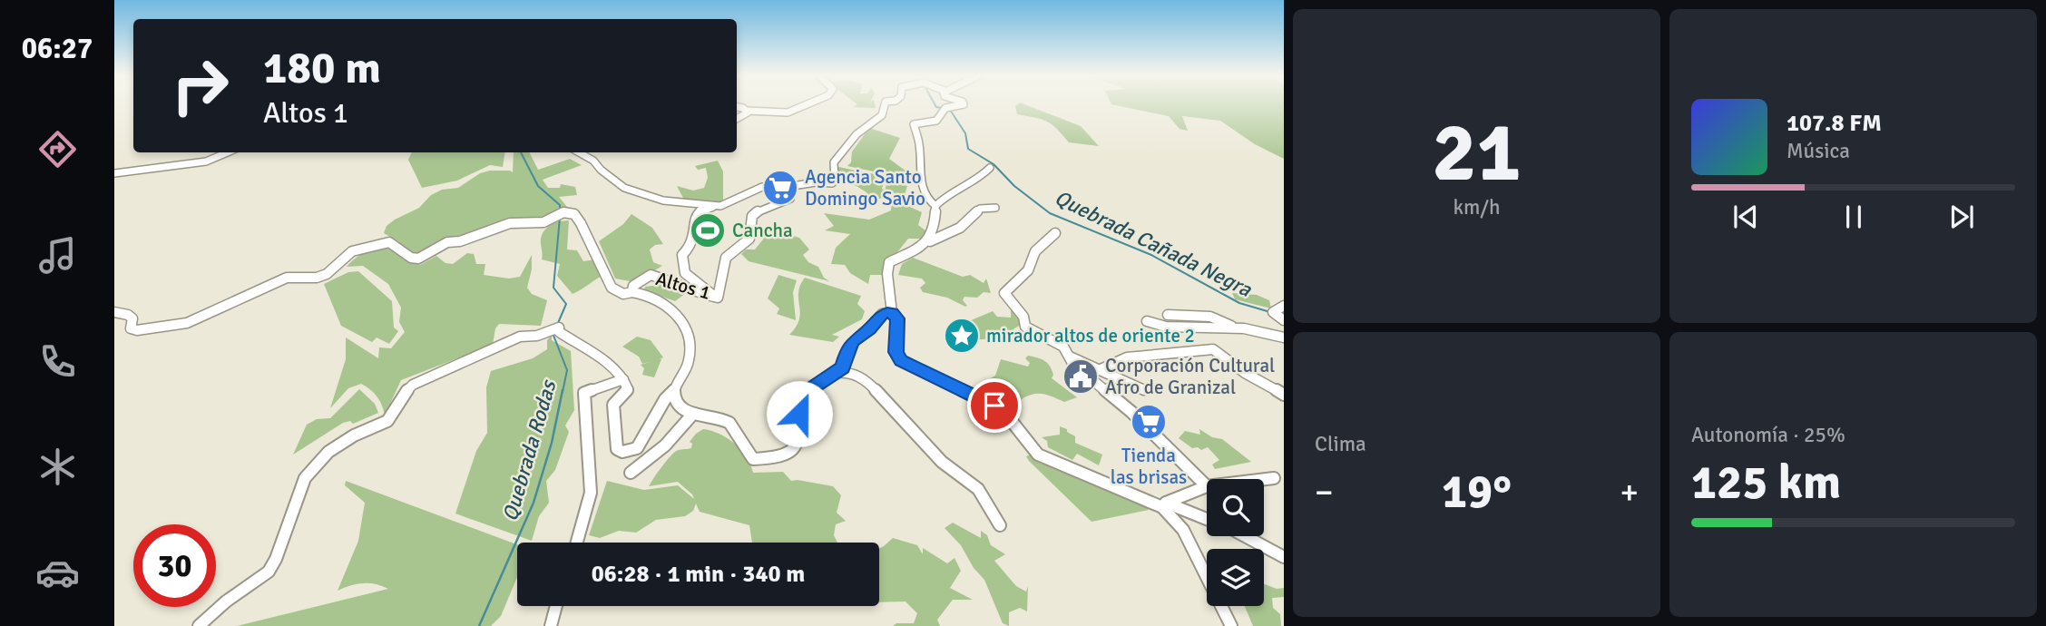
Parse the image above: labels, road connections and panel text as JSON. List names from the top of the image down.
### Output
{
  "streets": {
    "street": ["Altos 1"]
  },
  "water": ["Quebrada Cañada Negra", "Quebrada Rodas"],
  "places": {
    "supermarket": ["Agencia Santo Domingo Savio", "Tienda las brisas"],
    "sports": ["Cancha"],
    "place": ["mirador altos de oriente 2"],
    "public building": ["Corporación Cultural Afro de Granizal"]
  },
  "page": {
    "tabs": "06:27",
    "tile": [
      ["21", "km/h"],
      "Clima",
      ["Autonomía · 25%", "125 km"]
    ],
    "turn": ["180 m", "Altos 1"],
    "song": ["107.8 FM", "Música"],
    "heat": ["−", "19°", "+"],
    "limit": "30",
    "trip": "06:28 · 1 min · 340 m"
  }
}
